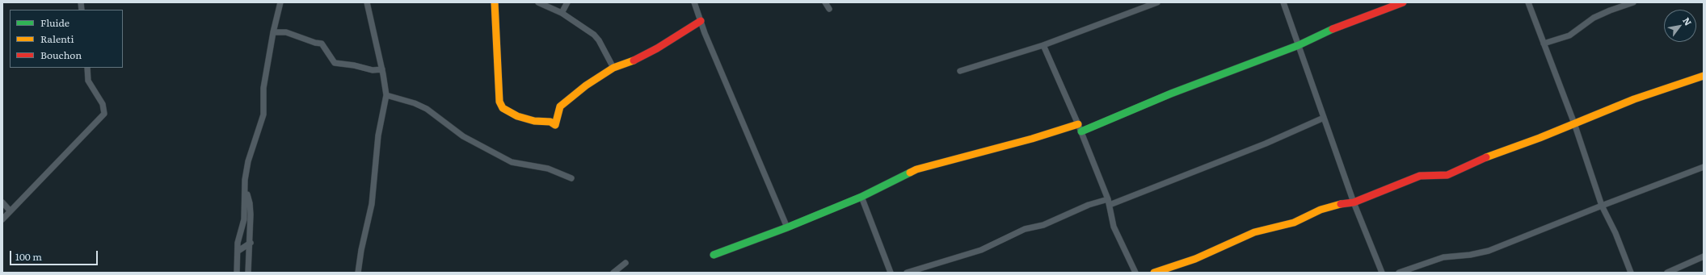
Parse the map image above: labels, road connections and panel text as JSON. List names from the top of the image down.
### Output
{
  "legend": ["Fluide", "Ralenti", "Bouchon"],
  "scale_bar": "100 m",
  "north": "top right"
}
